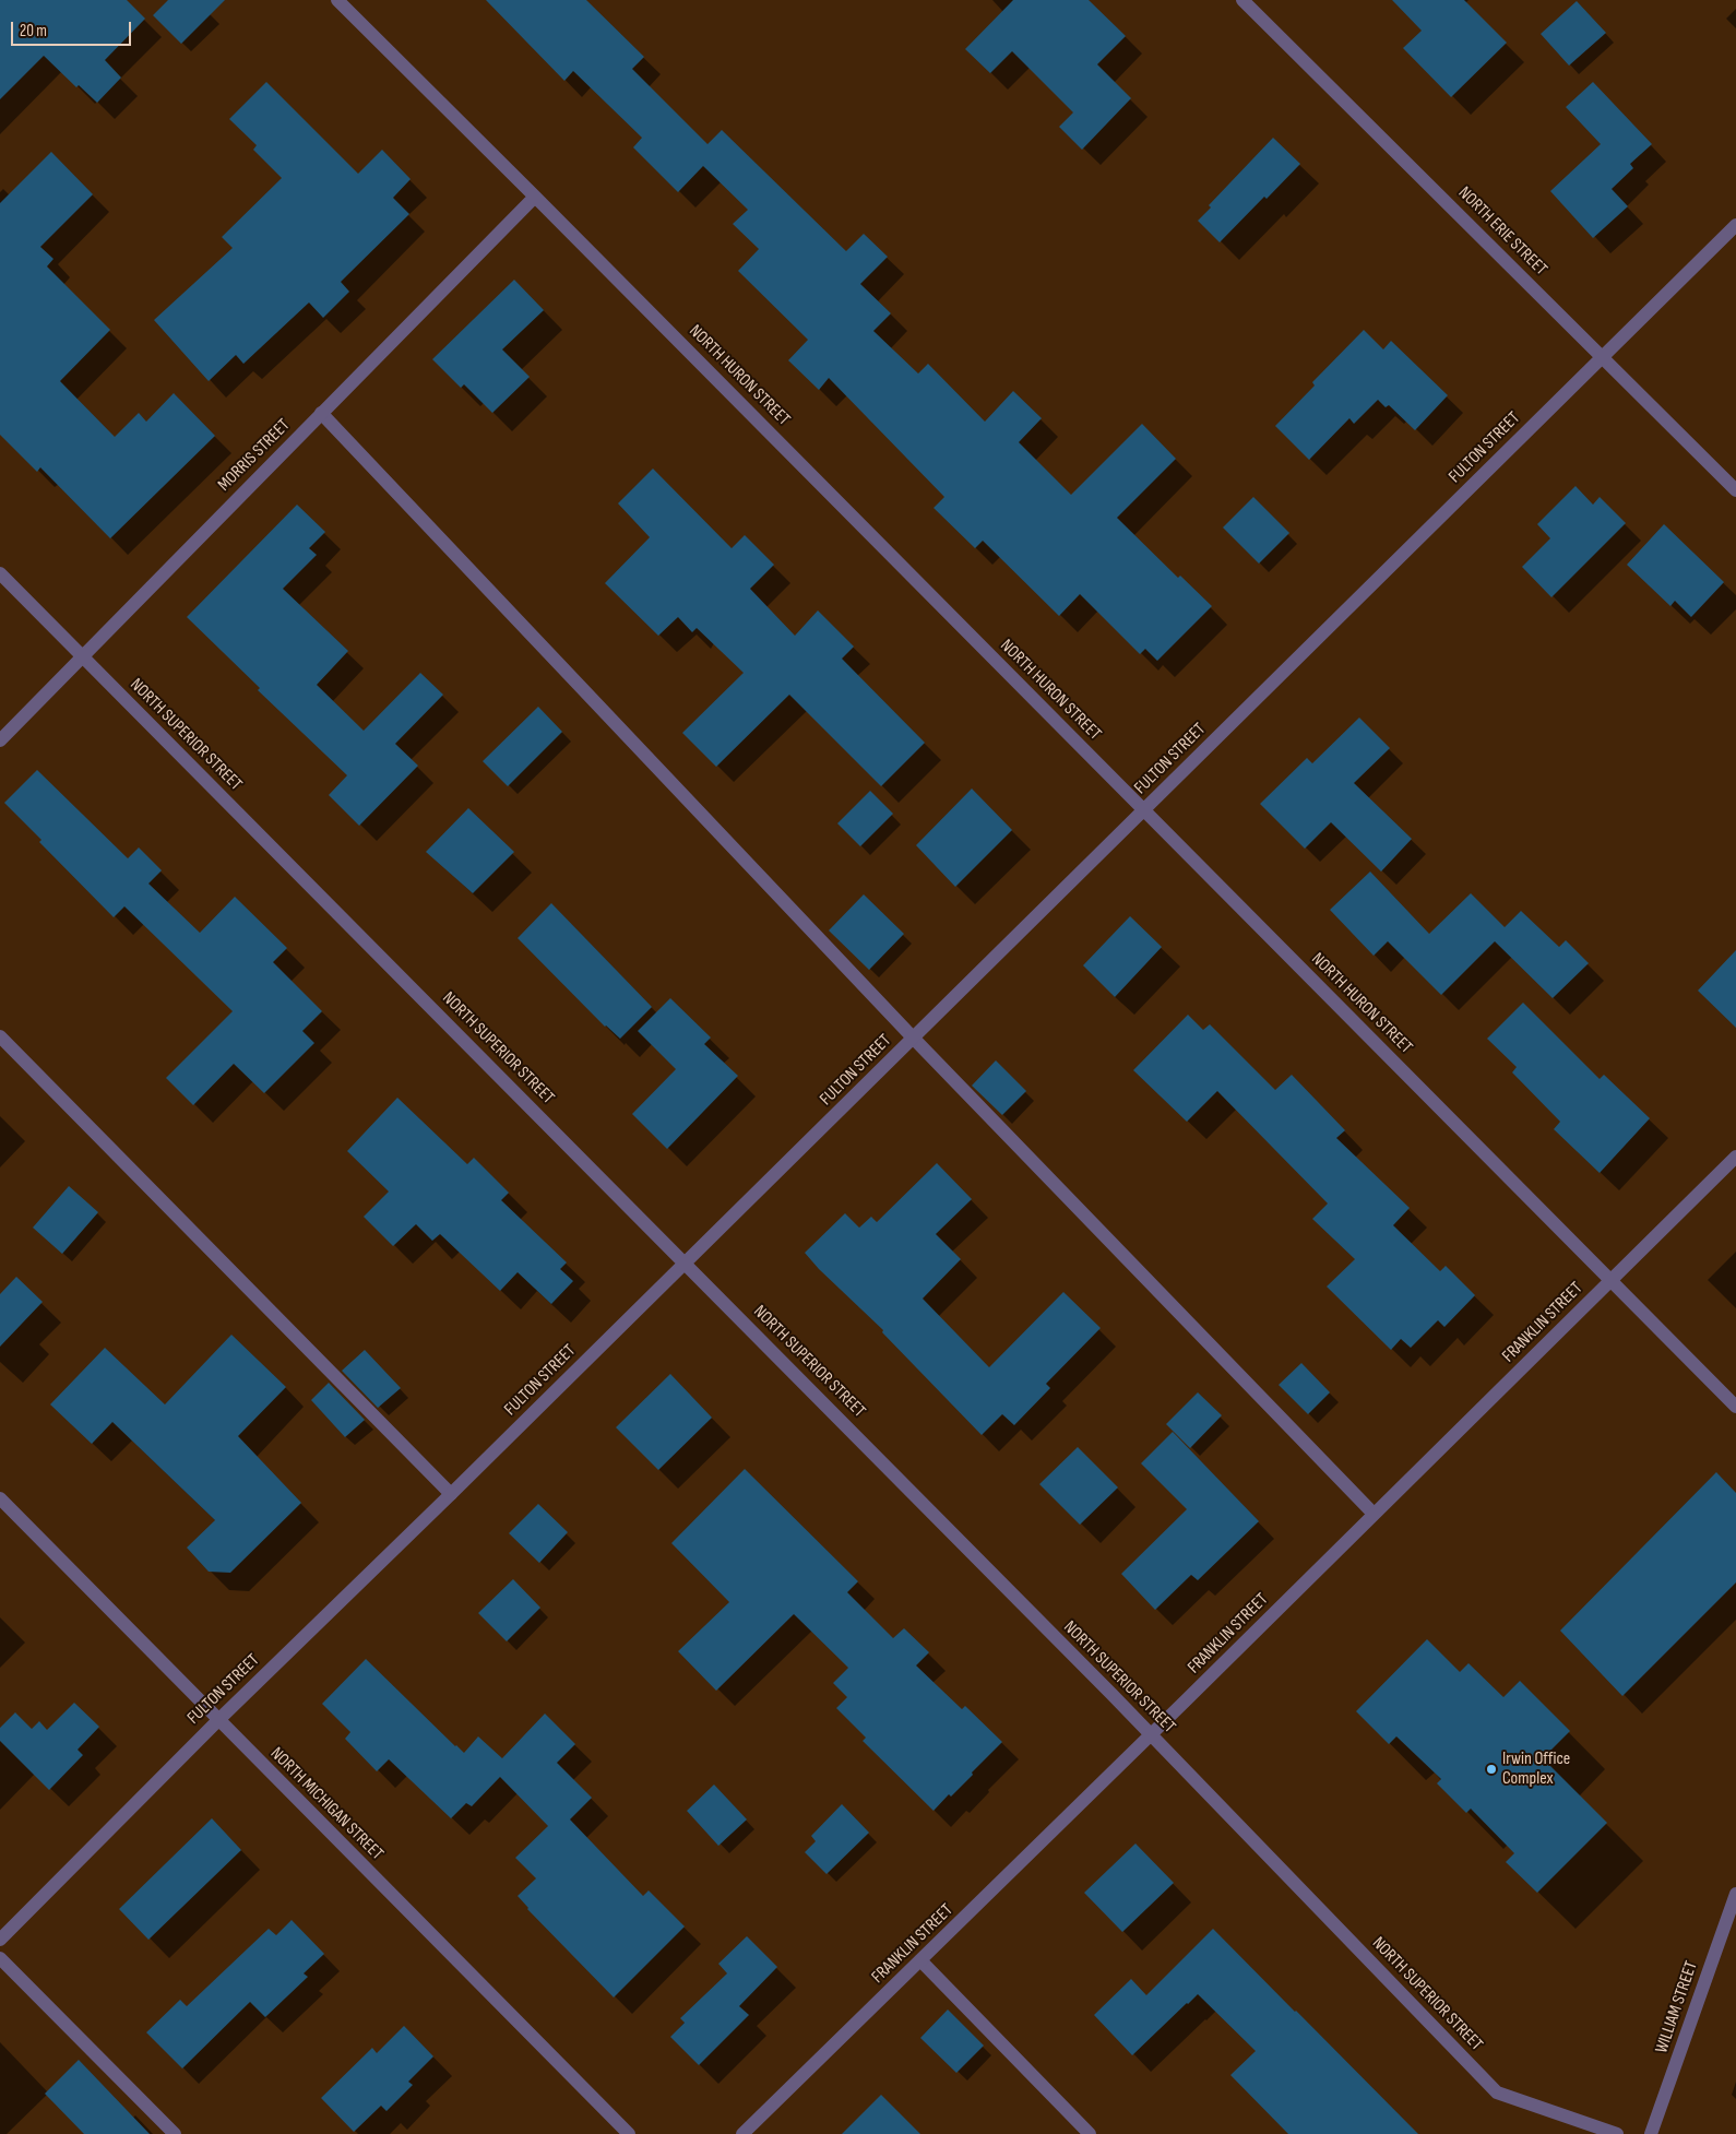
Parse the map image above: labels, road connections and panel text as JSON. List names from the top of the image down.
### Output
{
  "streets": {
    "street": [
      "NORTH ERIE STREET",
      "NORTH HURON STREET",
      "FULTON STREET",
      "MORRIS STREET",
      "NORTH SUPERIOR STREET",
      "FRANKLIN STREET",
      "NORTH MICHIGAN STREET",
      "WILLIAM STREET"
    ]
  },
  "crossings": [
    ["NORTH ERIE STREET", "FULTON STREET"],
    ["NORTH HURON STREET", "FULTON STREET"],
    ["NORTH HURON STREET", "MORRIS STREET"],
    ["NORTH HURON STREET", "FRANKLIN STREET"],
    ["FULTON STREET", "NORTH SUPERIOR STREET"],
    ["FULTON STREET", "NORTH MICHIGAN STREET"],
    ["MORRIS STREET", "NORTH SUPERIOR STREET"],
    ["NORTH SUPERIOR STREET", "FRANKLIN STREET"]
  ],
  "places": ["Irwin Office Complex"],
  "scale_bar": "20 m"
}
